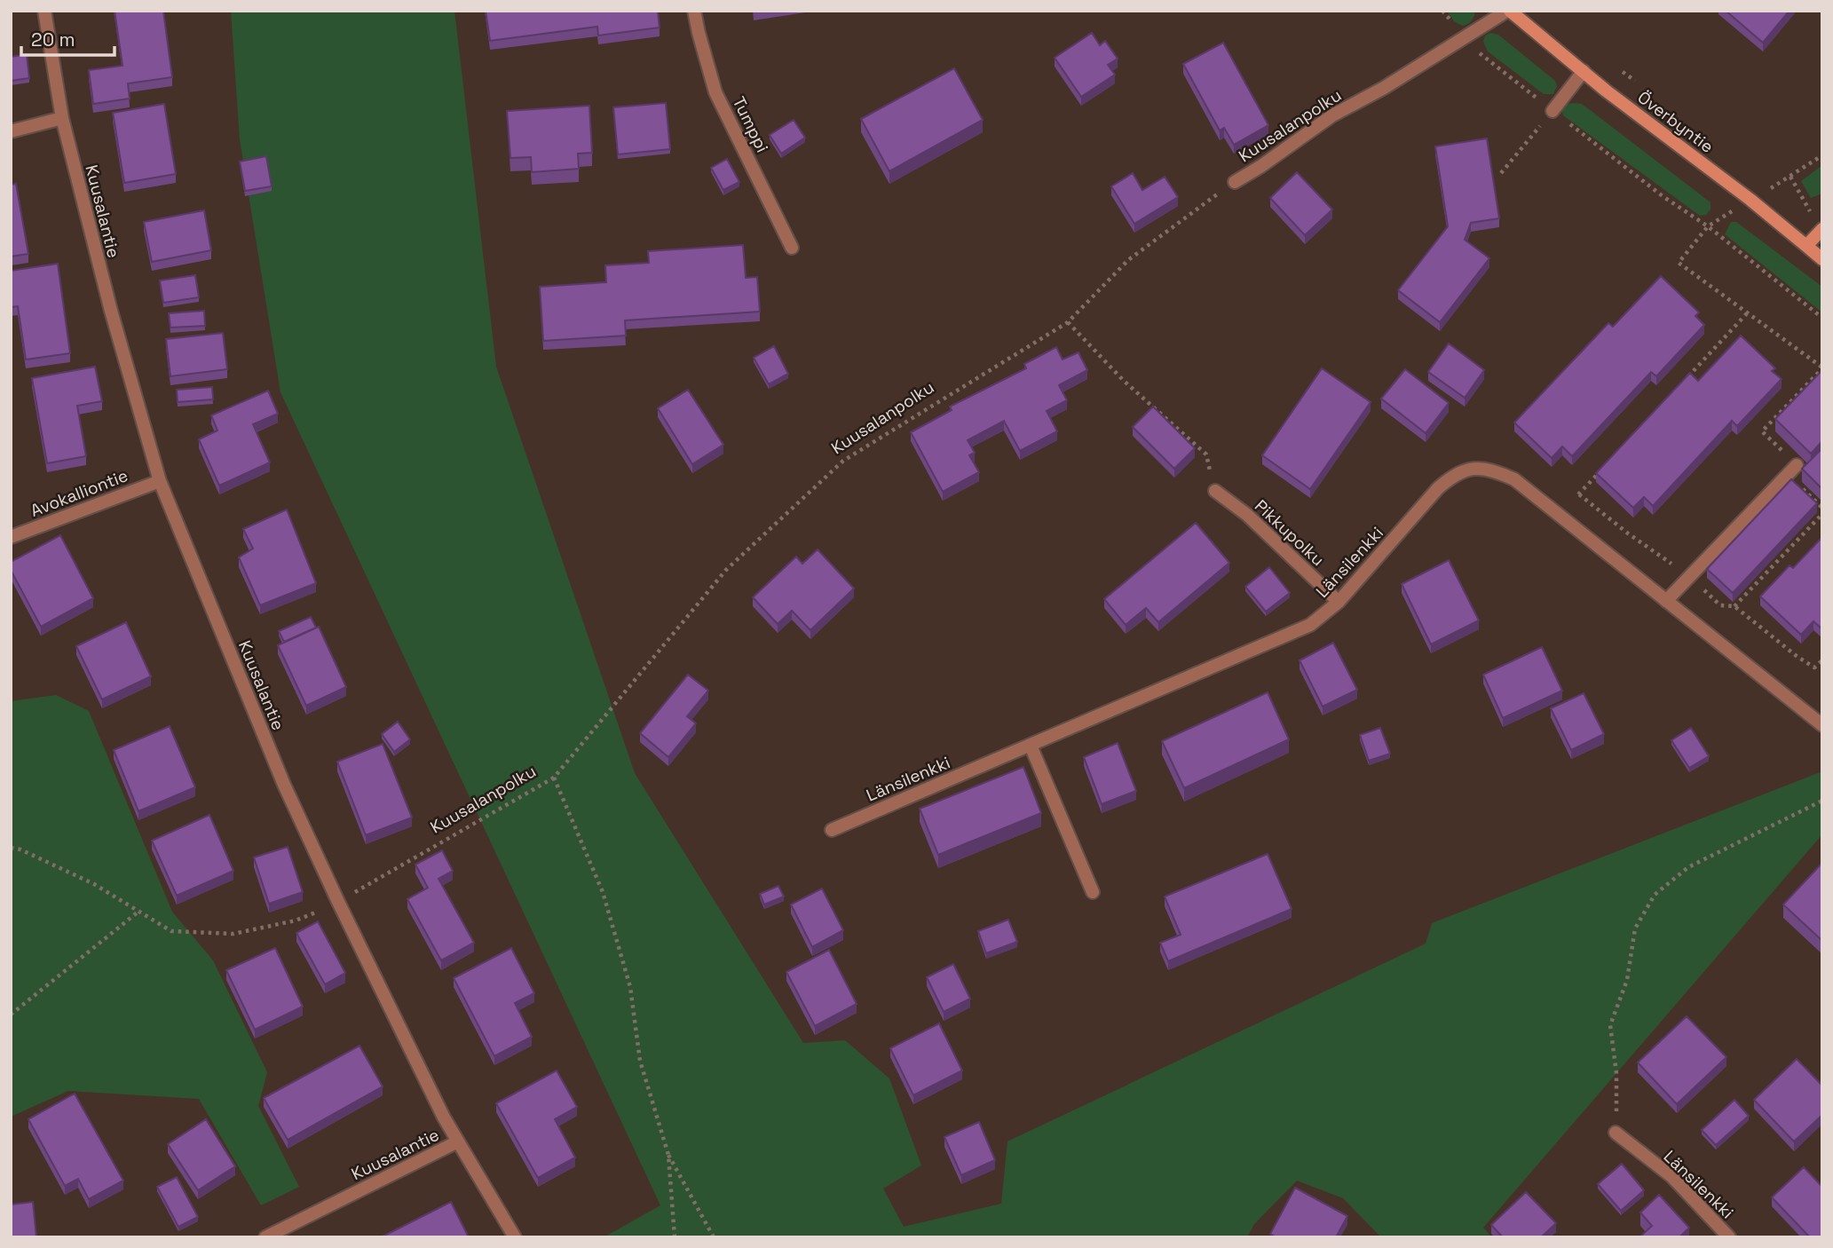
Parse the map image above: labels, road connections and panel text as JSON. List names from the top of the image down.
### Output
{
  "streets": {
    "street": [
      "Överbyntie",
      "Tumppi",
      "Kuusalanpolku",
      "Kuusalantie",
      "Avokalliontie",
      "Pikkupolku",
      "Länsilenkki"
    ]
  },
  "crossings": [
    ["Överbyntie", "Kuusalanpolku"],
    ["Kuusalanpolku", "Kuusalantie"],
    ["Kuusalantie", "Avokalliontie"],
    ["Pikkupolku", "Länsilenkki"]
  ],
  "scale_bar": "20 m"
}
